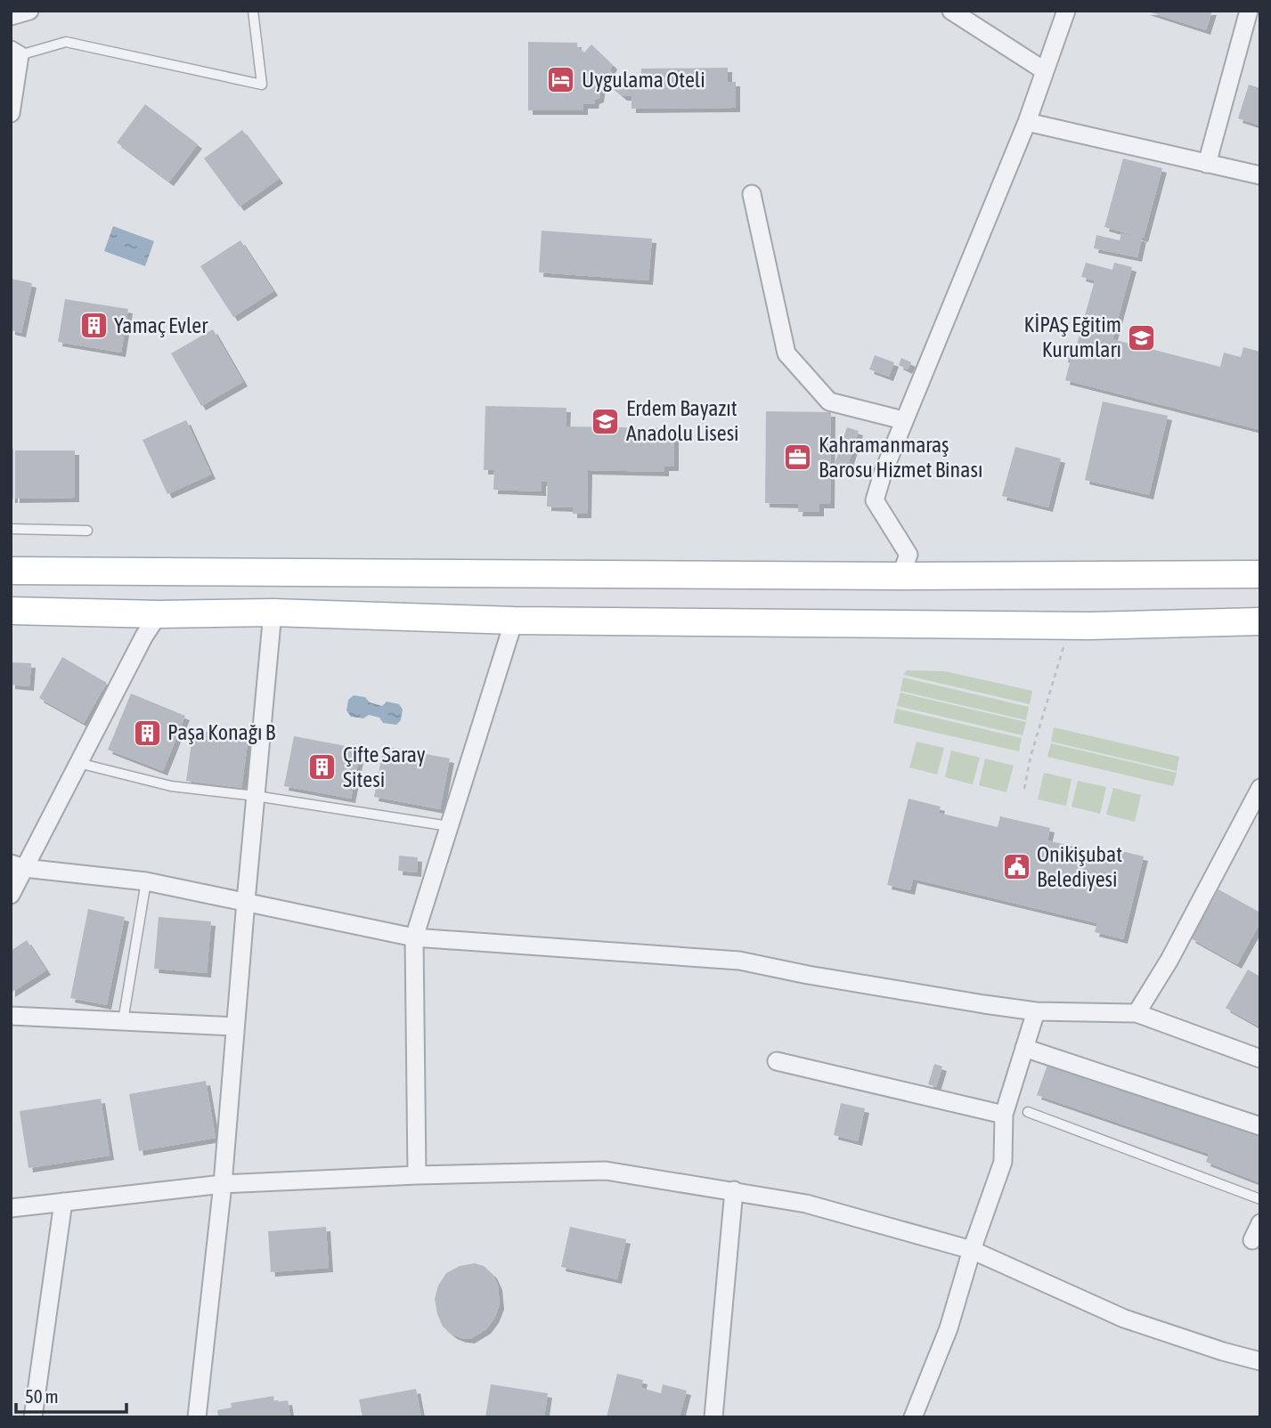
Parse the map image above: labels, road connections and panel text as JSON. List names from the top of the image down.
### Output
{
  "places": {
    "hotel": ["Uygulama Oteli"],
    "building": ["Yamaç Evler", "Paşa Konağı B", "Çifte Saray Sitesi"],
    "school or university": ["KİPAŞ Eğitim Kurumları", "Erdem Bayazıt Anadolu Lisesi"],
    "office": ["Kahramanmaraş Barosu Hizmet Binası"],
    "public building": ["Onikişubat Belediyesi"]
  },
  "scale_bar": "50 m"
}
